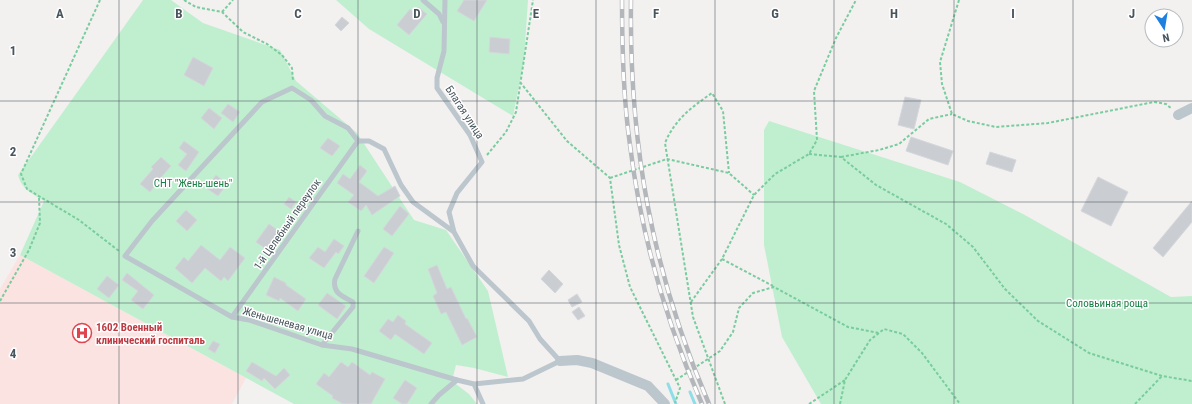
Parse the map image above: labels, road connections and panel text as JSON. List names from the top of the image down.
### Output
{
  "streets": {
    "lane": ["Благая улица", "1-й Целебный переулок", "Женьшеневая улица"]
  },
  "crossings": [
    ["1-й Целебный переулок", "Женьшеневая улица"]
  ],
  "parks": ["СНТ \"Жень-шень\"", "Соловьиная роща"],
  "places": {
    "hospital": ["1602 Военный клинический госпиталь"]
  },
  "north": "bottom",
  "grid": {
    "columns": [
      "A",
      "B",
      "C",
      "D",
      "E",
      "F",
      "G",
      "H",
      "I",
      "J"
    ],
    "rows": [
      "1",
      "2",
      "3",
      "4"
    ]
  }
}
